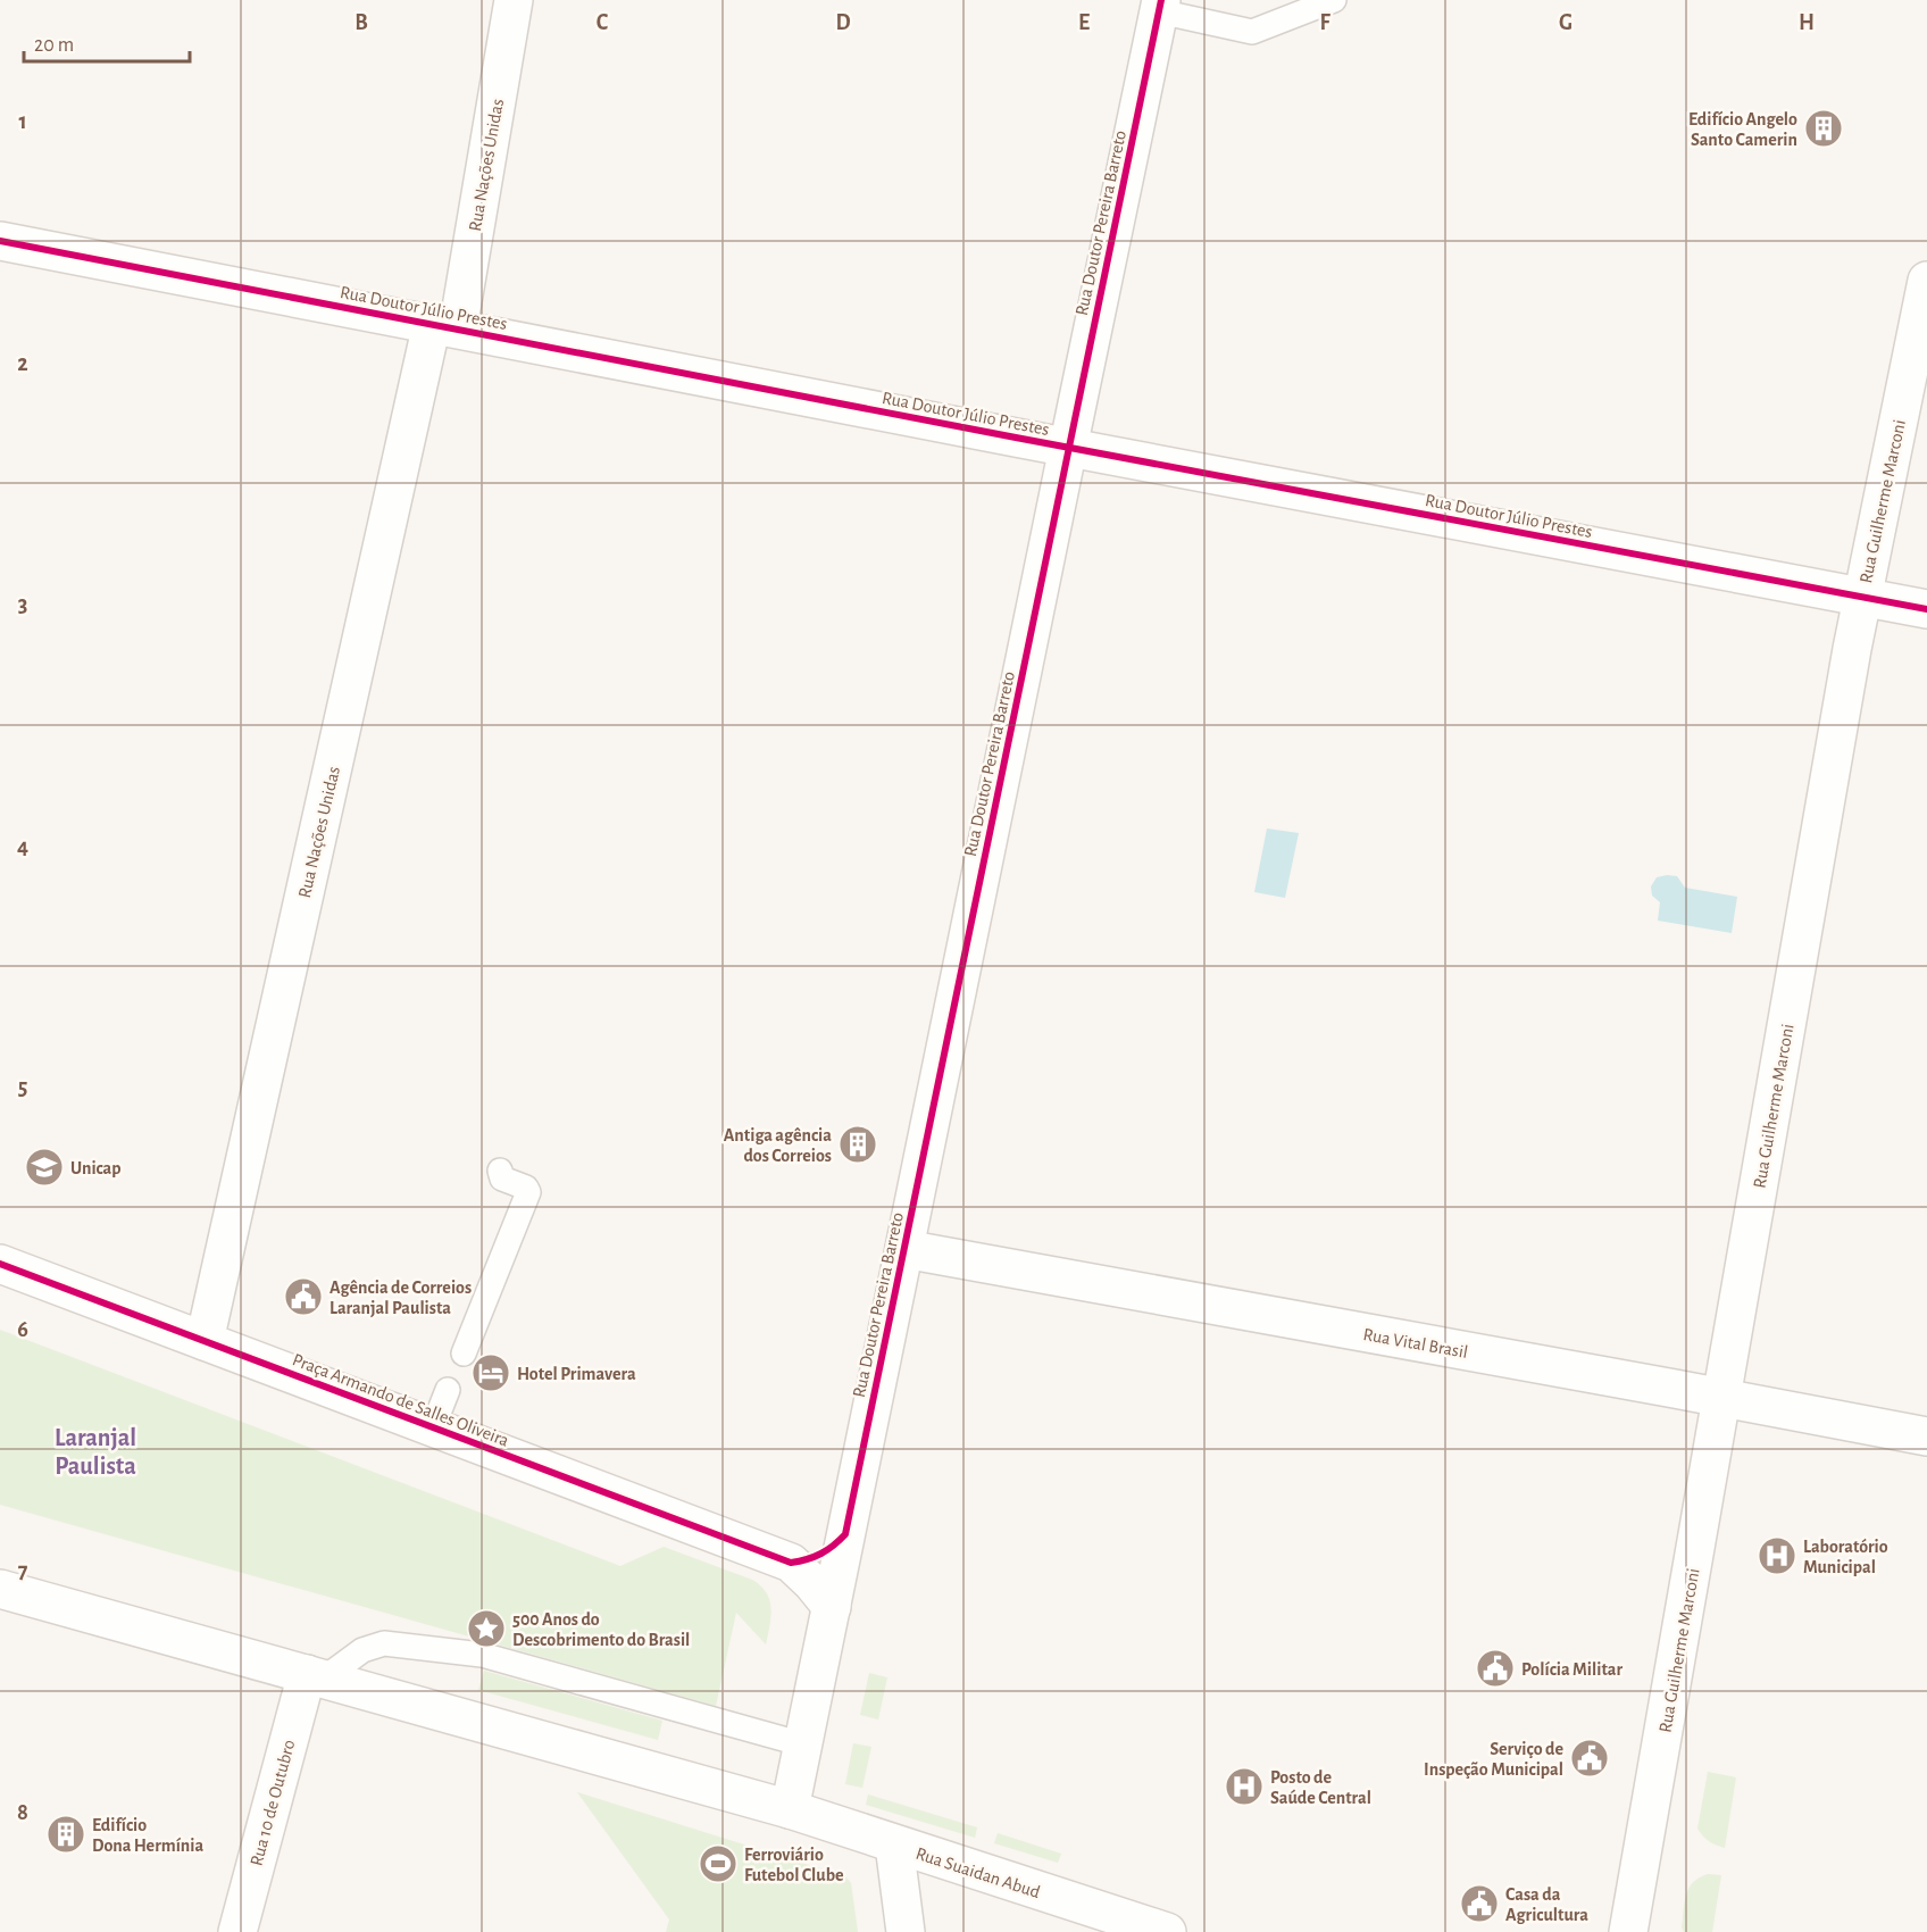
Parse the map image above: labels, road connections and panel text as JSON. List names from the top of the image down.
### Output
{
  "streets": {
    "street": [
      "Rua Nações Unidas",
      "Rua Doutor Pereira Barreto",
      "Rua Doutor Júlio Prestes",
      "Rua Guilherme Marconi",
      "Rua Vital Brasil",
      "Praça Armando de Salles Oliveira",
      "Rua 10 de Outubro",
      "Rua Suaidan Abud"
    ]
  },
  "crossings": [
    ["Rua Nações Unidas", "Rua Doutor Júlio Prestes"],
    ["Rua Nações Unidas", "Praça Armando de Salles Oliveira"],
    ["Rua Doutor Pereira Barreto", "Rua Doutor Júlio Prestes"],
    ["Rua Doutor Pereira Barreto", "Rua Vital Brasil"],
    ["Rua Doutor Pereira Barreto", "Praça Armando de Salles Oliveira"],
    ["Rua Doutor Júlio Prestes", "Rua Guilherme Marconi"],
    ["Rua Guilherme Marconi", "Rua Vital Brasil"]
  ],
  "districts": ["Laranjal Paulista"],
  "places": {
    "building": ["Edifício Angelo Santo Camerin", "Antiga agência dos Correios", "Edifício Dona Hermínia"],
    "school or university": ["Unicap"],
    "public building": [
      "Agência de Correios Laranjal Paulista",
      "Polícia Militar",
      "Serviço de Inspeção Municipal",
      "Casa da Agricultura"
    ],
    "hotel": ["Hotel Primavera"],
    "hospital": ["Laboratório Municipal", "Posto de Saúde Central"],
    "place": ["500 Anos do Descobrimento do Brasil"],
    "sports": ["Ferroviário Futebol Clube"]
  },
  "scale_bar": "20 m",
  "grid": {
    "columns": [
      "B",
      "C",
      "D",
      "E",
      "F",
      "G",
      "H"
    ],
    "rows": [
      "1",
      "2",
      "3",
      "4",
      "5",
      "6",
      "7",
      "8"
    ]
  }
}
